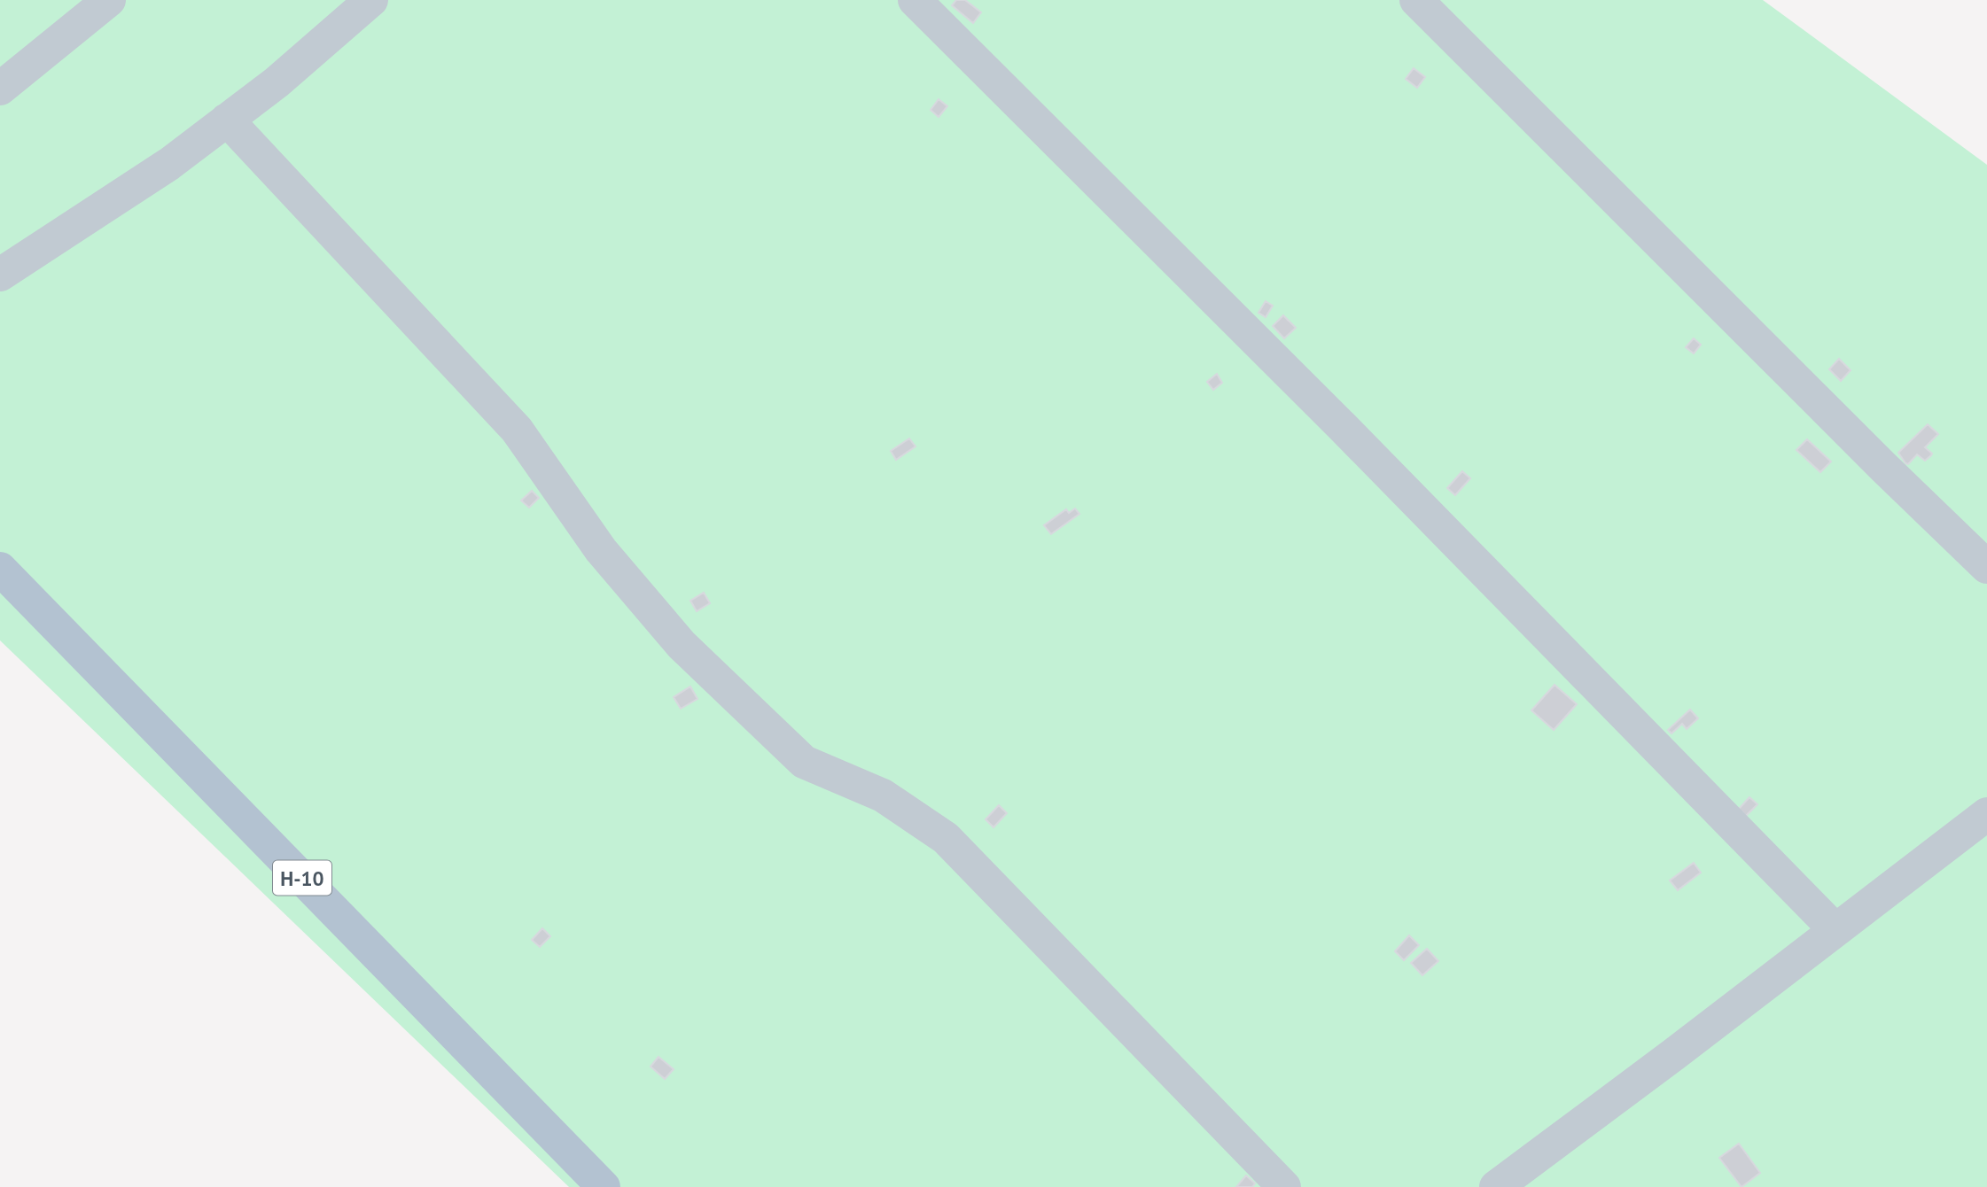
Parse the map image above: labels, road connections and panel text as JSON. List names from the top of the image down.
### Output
{
  "streets": {
    "main road": ["Н-10"]
  }
}
